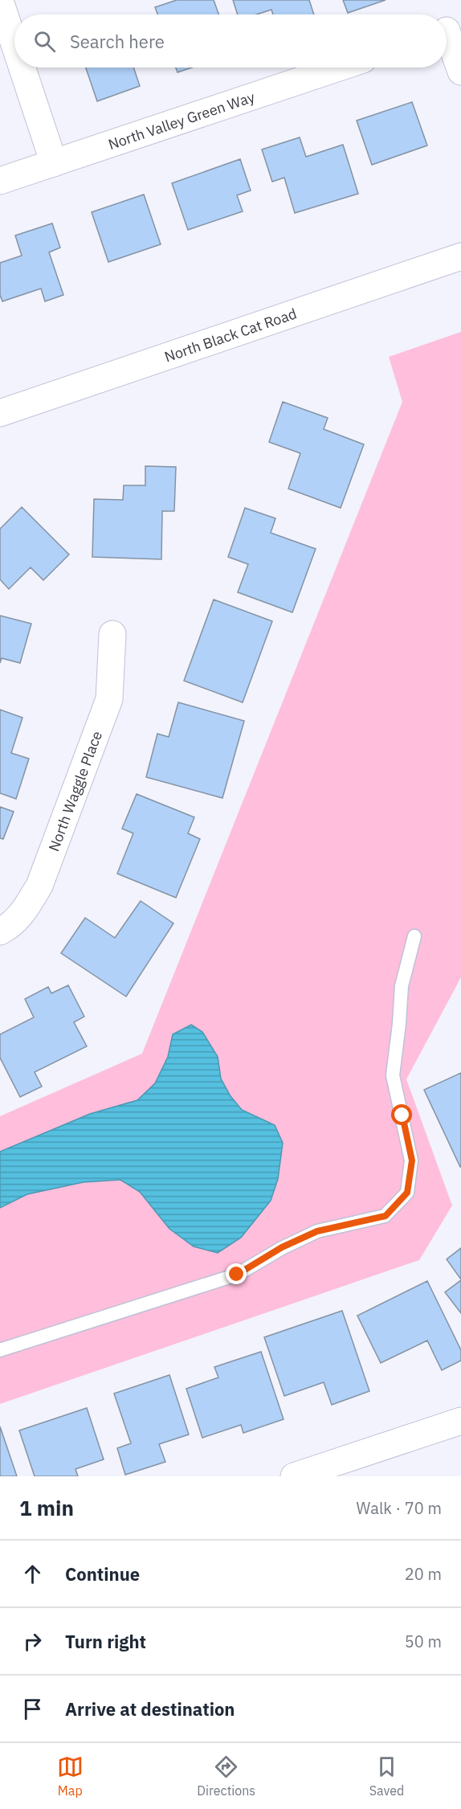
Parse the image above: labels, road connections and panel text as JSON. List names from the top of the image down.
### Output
{
  "streets": {
    "street": ["North Valley Green Way", "North Black Cat Road", "North Waggle Place"]
  },
  "page": {
    "search": "Search here",
    "heading": ["1 min", "Walk · 70 m"],
    "list": [
      ["Continue", "20 m"],
      ["Turn right", "50 m"],
      "Arrive at destination"
    ],
    "nav": ["Map", "Directions", "Saved"]
  }
}
